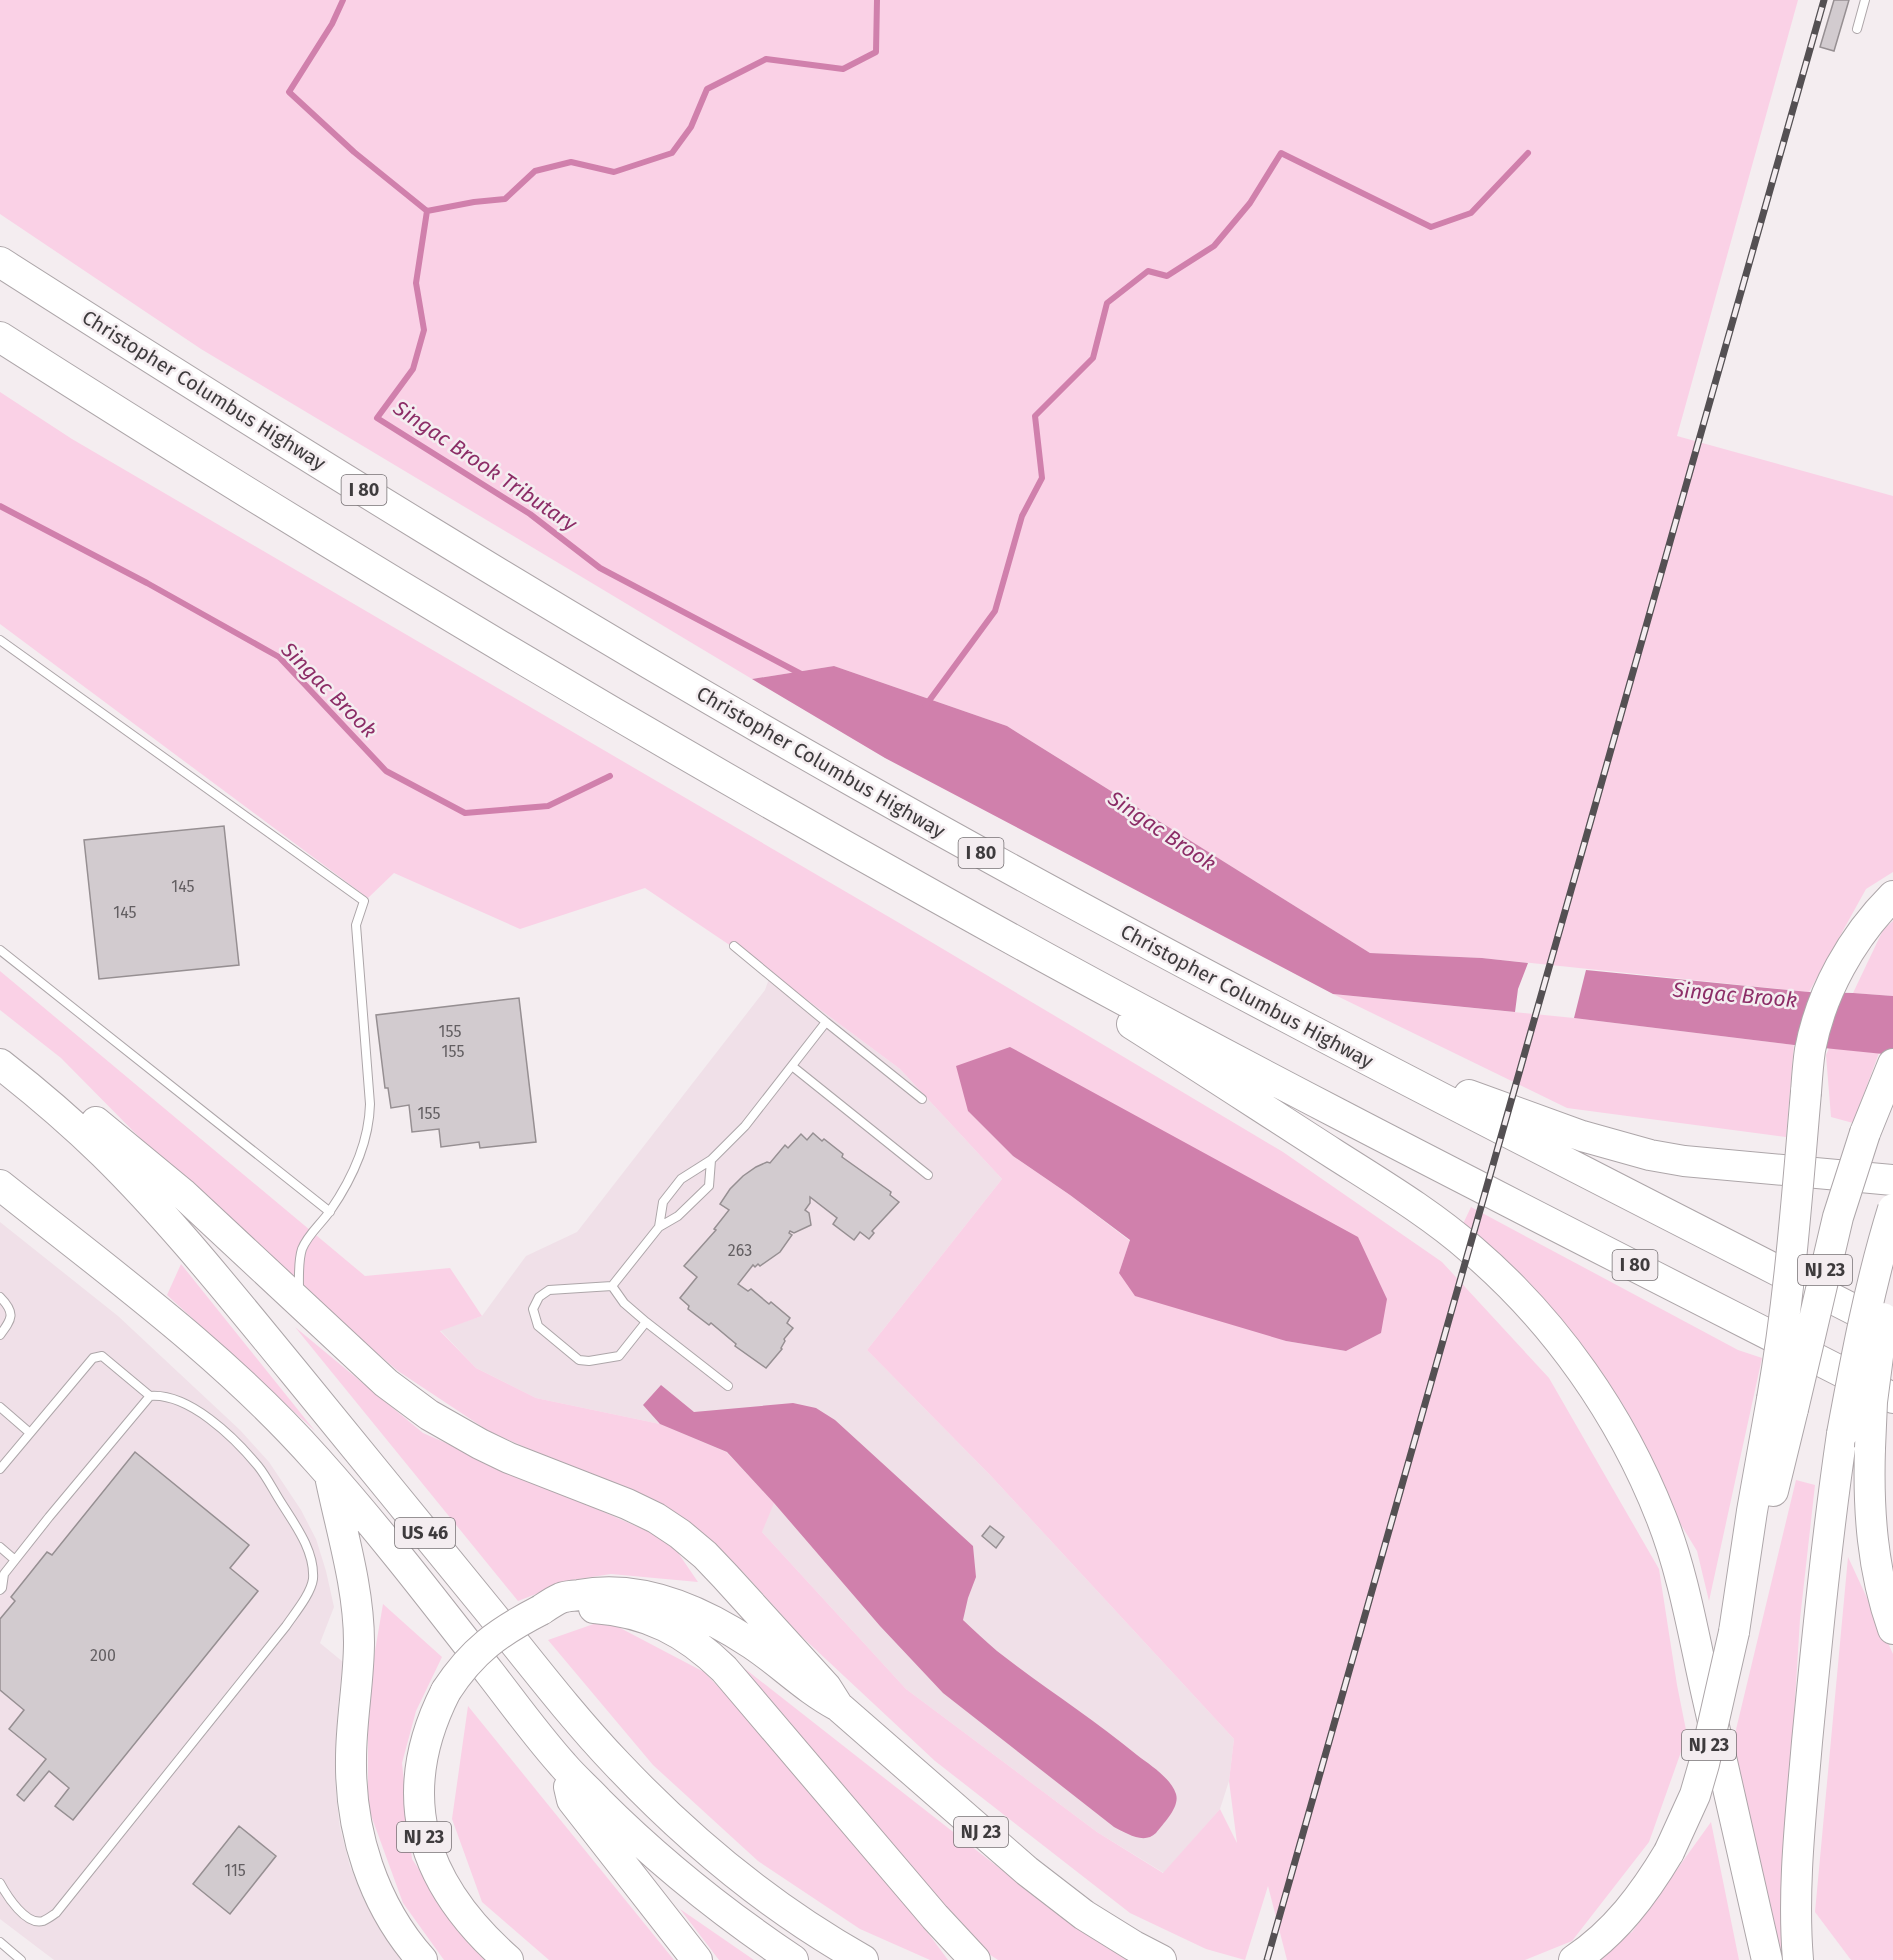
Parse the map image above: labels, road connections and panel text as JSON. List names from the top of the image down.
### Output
{
  "streets": {
    "highway": [
      "Christopher Columbus Highway",
      "I 80",
      "NJ 23",
      "US 46"
    ]
  },
  "water": ["Singac Brook Tributary", "Singac Brook"],
  "house_numbers": [
    "145",
    "145",
    "155",
    "155",
    "155",
    "263",
    "200",
    "115"
  ]
}
